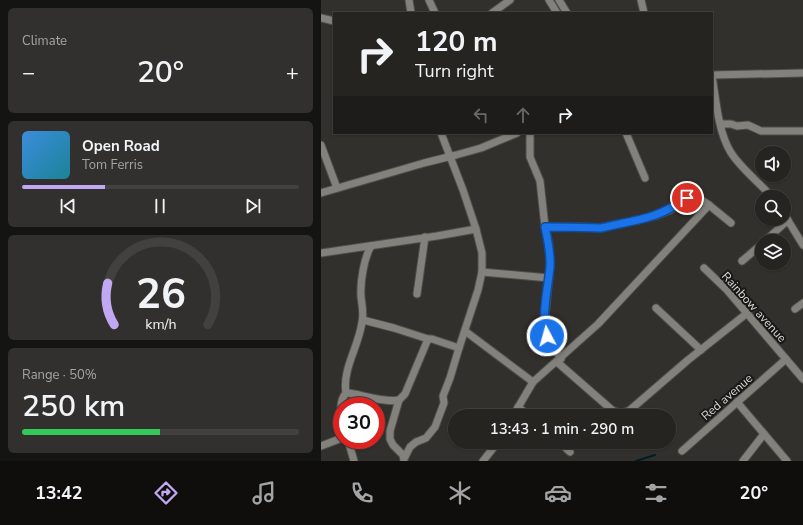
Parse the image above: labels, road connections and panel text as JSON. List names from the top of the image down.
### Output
{
  "streets": {
    "street": ["Rainbow avenue", "Red avenue"]
  },
  "crossings": [
    ["Rainbow avenue", "Red avenue"]
  ],
  "page": {
    "tile": [
      "Climate",
      ["Range · 50%", "250 km"]
    ],
    "turn": ["120 m", "Turn right"],
    "heat": ["−", "20°", "+"],
    "song": ["Open Road", "Tom Ferris"],
    "limit": "30",
    "trip": "13:43 · 1 min · 290 m",
    "tabs": ["13:42", "20°"],
    "gauge": ["26", "km/h"]
  }
}
